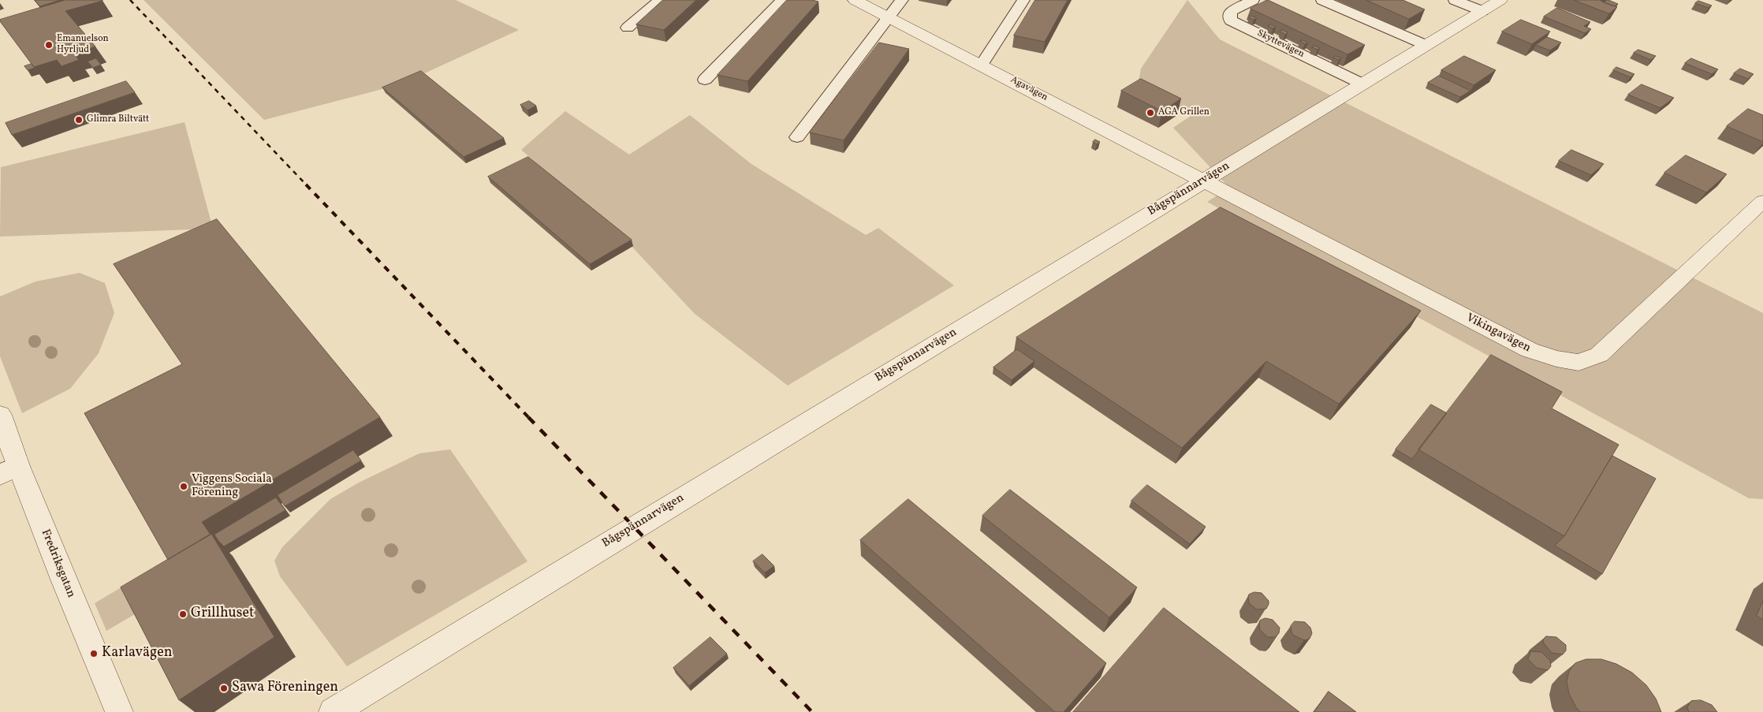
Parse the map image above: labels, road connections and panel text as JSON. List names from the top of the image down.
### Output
{
  "streets": {
    "street": [
      "Agavägen",
      "Bågspännarvägen",
      "Vikingavägen",
      "Fredriksgatan"
    ],
    "lane": ["Skyttevägen"]
  },
  "crossings": [
    ["Skyttevägen", "Bågspännarvägen"],
    ["Agavägen", "Bågspännarvägen"],
    ["Agavägen", "Vikingavägen"],
    ["Bågspännarvägen", "Vikingavägen"]
  ],
  "places": [
    "Emanuelson Hyrljud",
    "AGA Grillen",
    "Glimra Biltvätt",
    "Viggens Sociala Förening",
    "Grillhuset",
    "Karlavägen",
    "Sawa Föreningen"
  ]
}
